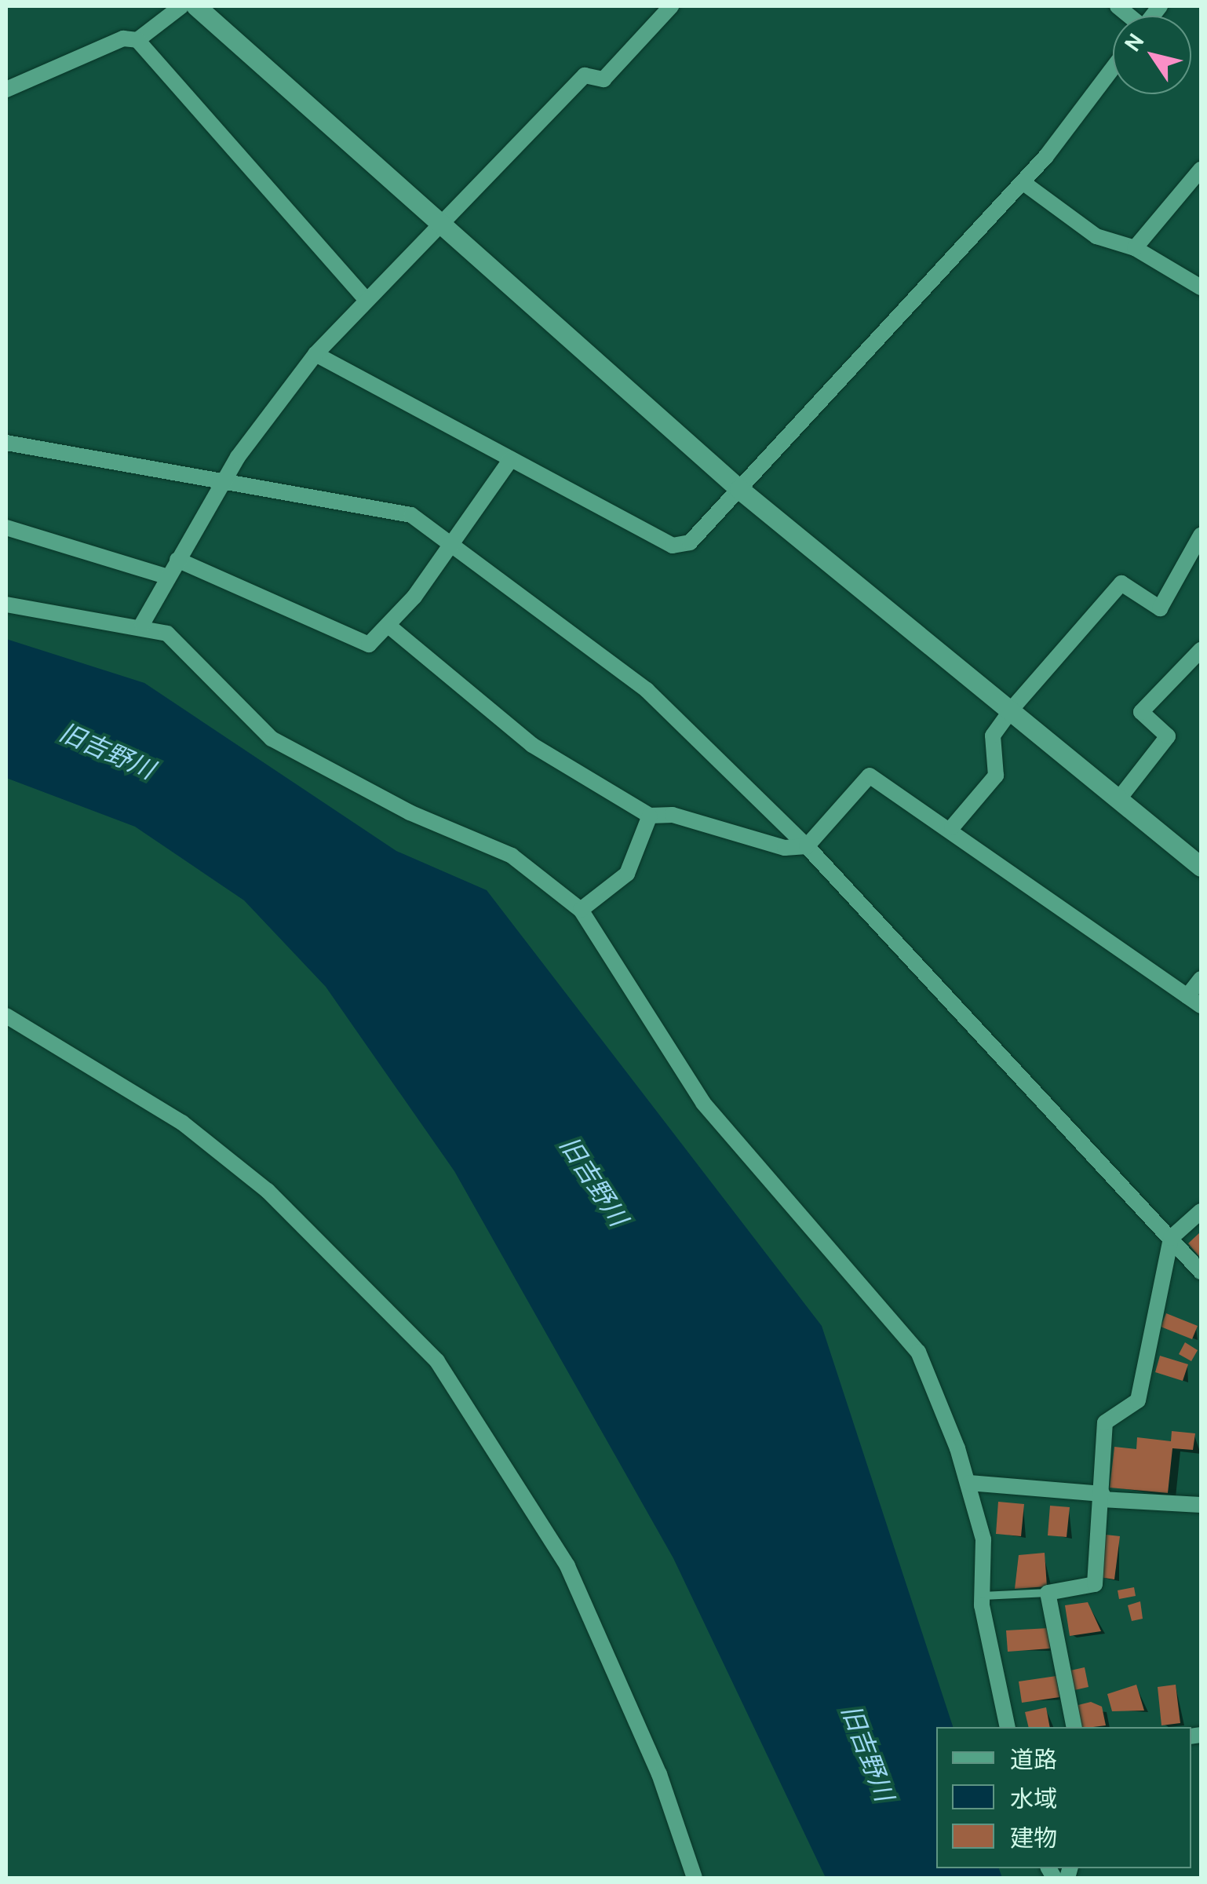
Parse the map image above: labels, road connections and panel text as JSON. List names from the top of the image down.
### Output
{
  "water": ["旧吉野川"],
  "legend": ["道路", "水域", "建物"],
  "north": "top left"
}
